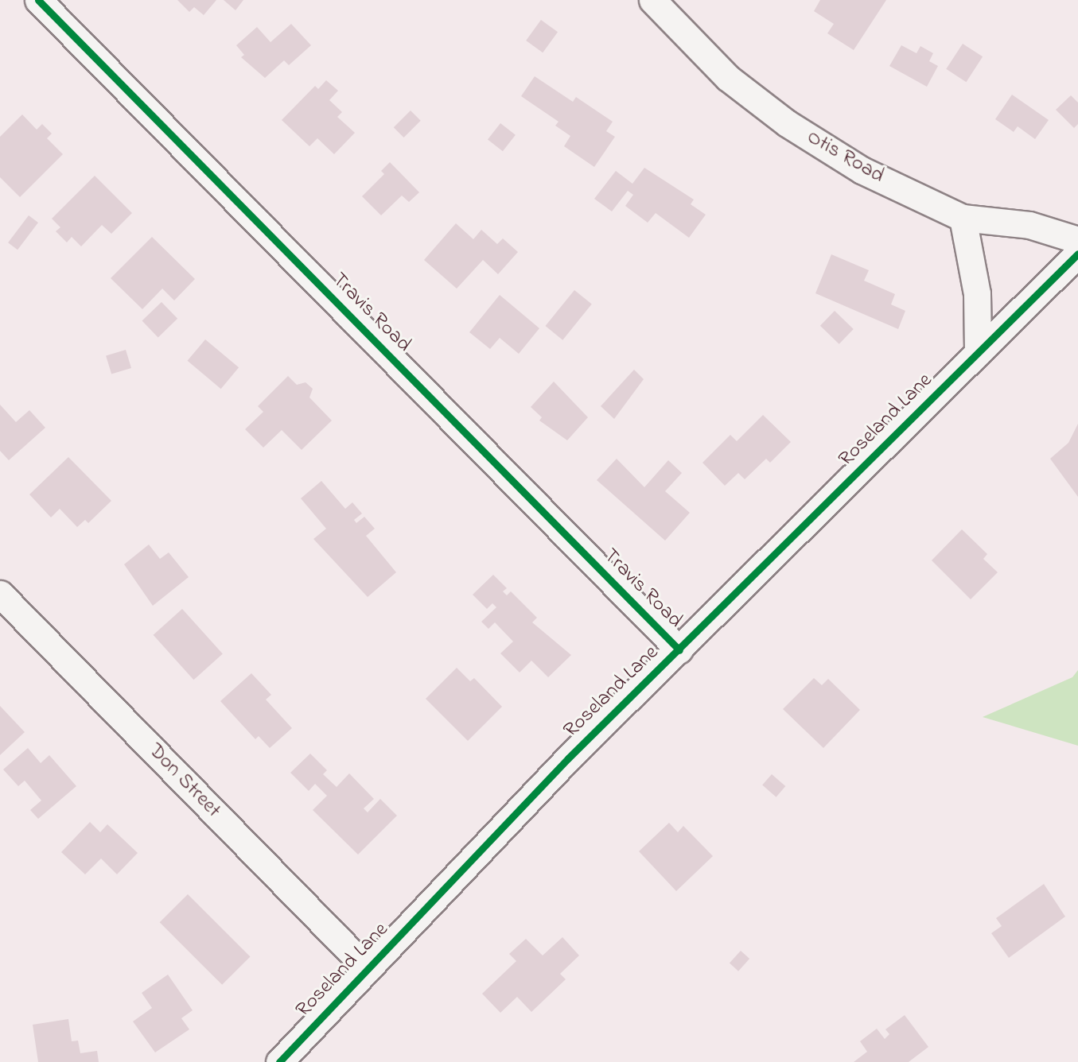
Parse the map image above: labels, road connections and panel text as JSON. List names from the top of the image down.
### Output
{
  "streets": {
    "street": [
      "Otis Road",
      "Travis Road",
      "Roseland Lane",
      "Don Street"
    ]
  },
  "crossings": [
    ["Travis Road", "Roseland Lane"],
    ["Roseland Lane", "Don Street"]
  ]
}
